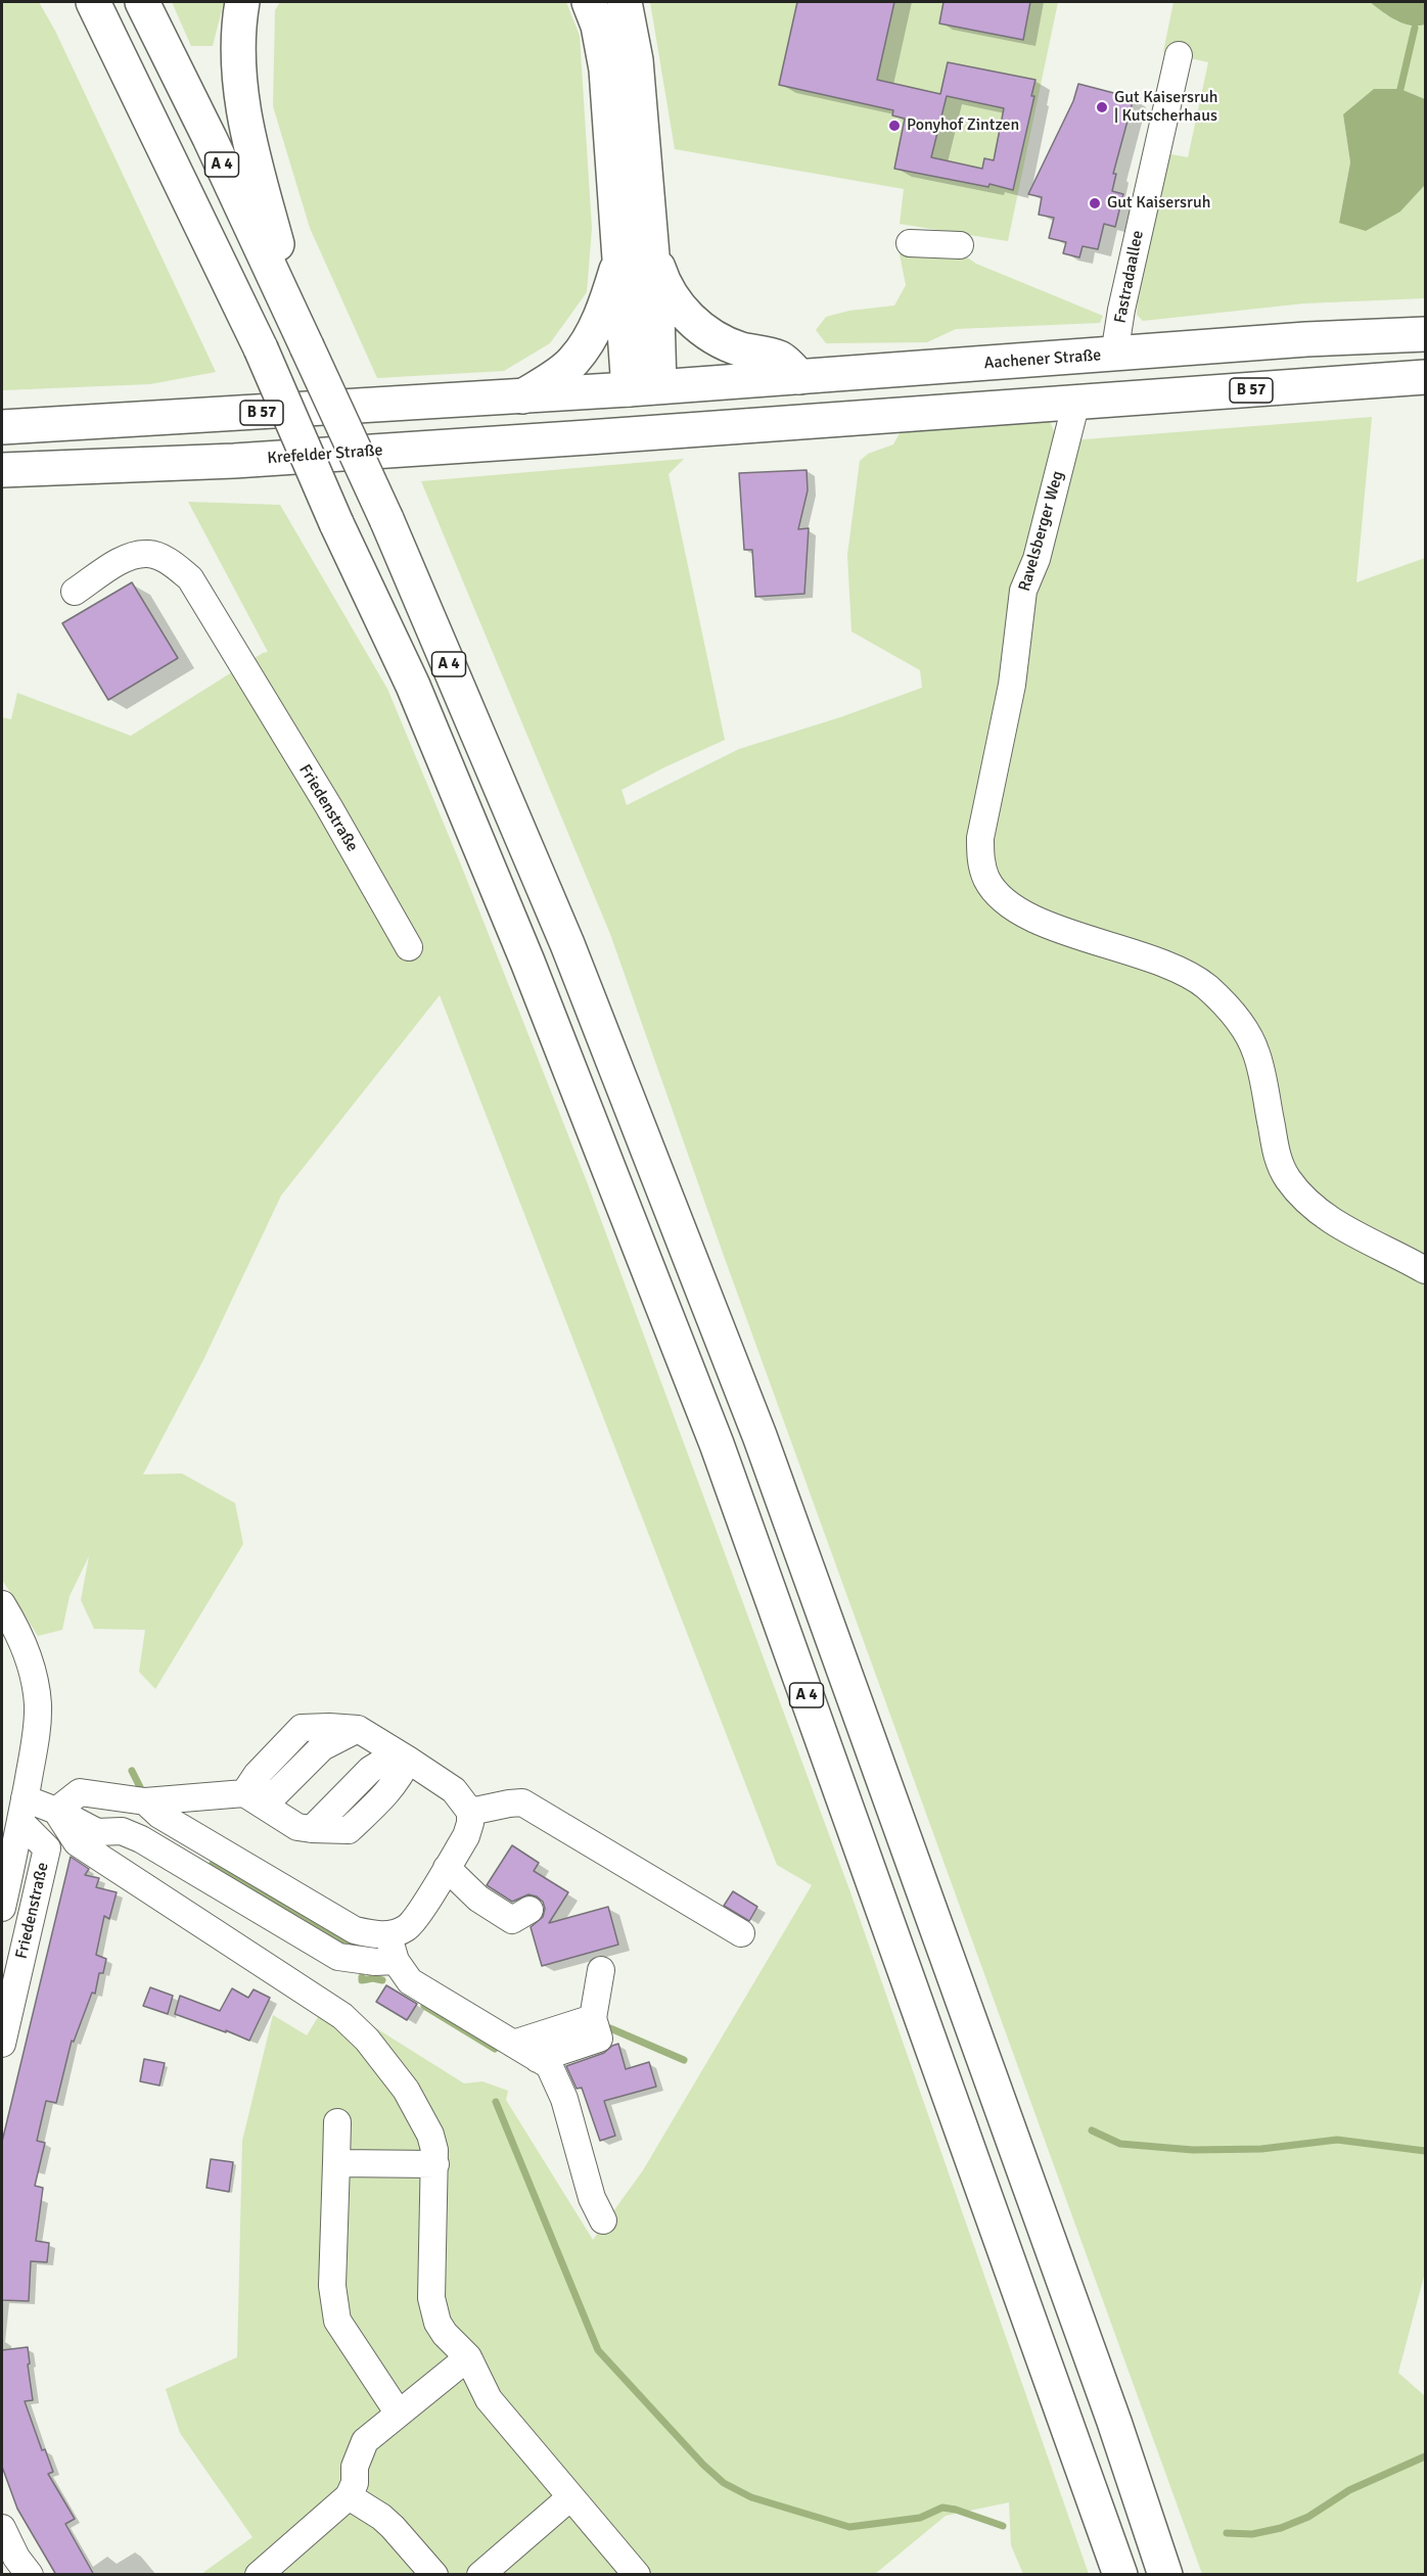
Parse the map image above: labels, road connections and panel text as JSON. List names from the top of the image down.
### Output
{
  "streets": {
    "main road": [
      "A 4",
      "Aachener Straße",
      "B 57",
      "Krefelder Straße"
    ],
    "street": ["Fastradaallee", "Ravelsberger Weg", "Friedenstraße"]
  },
  "crossings": [
    ["Fastradaallee", "Aachener Straße"],
    ["Aachener Straße", "B 57"],
    ["B 57", "Krefelder Straße"],
    ["B 57", "Ravelsberger Weg"],
    ["Krefelder Straße", "Ravelsberger Weg"]
  ],
  "places": ["Gut Kaisersruh | Kutscherhaus", "Ponyhof Zintzen", "Gut Kaisersruh"]
}
